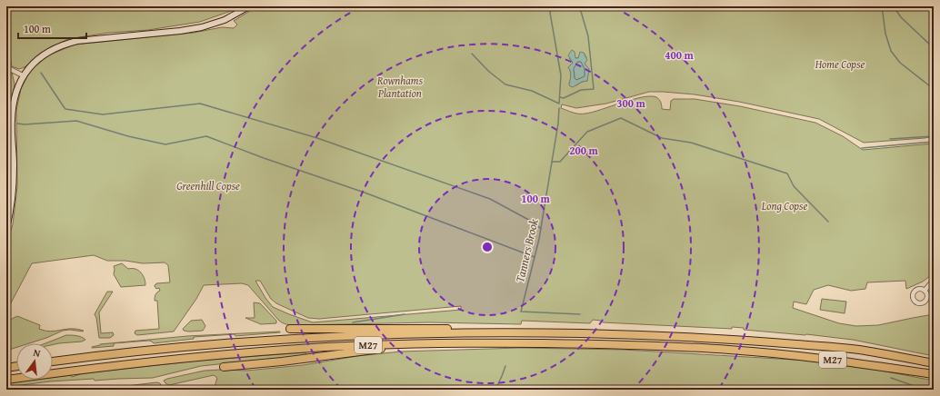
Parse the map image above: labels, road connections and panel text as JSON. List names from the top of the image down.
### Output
{
  "streets": {
    "highway": ["M27"]
  },
  "water": ["Tanners Brook"],
  "parks": [
    "Home Copse",
    "Rownhams Plantation",
    "Greenhill Copse",
    "Long Copse"
  ],
  "scale_bar": "100 m",
  "north": "top",
  "rings": [
    "400 m",
    "300 m",
    "200 m",
    "100 m"
  ]
}
